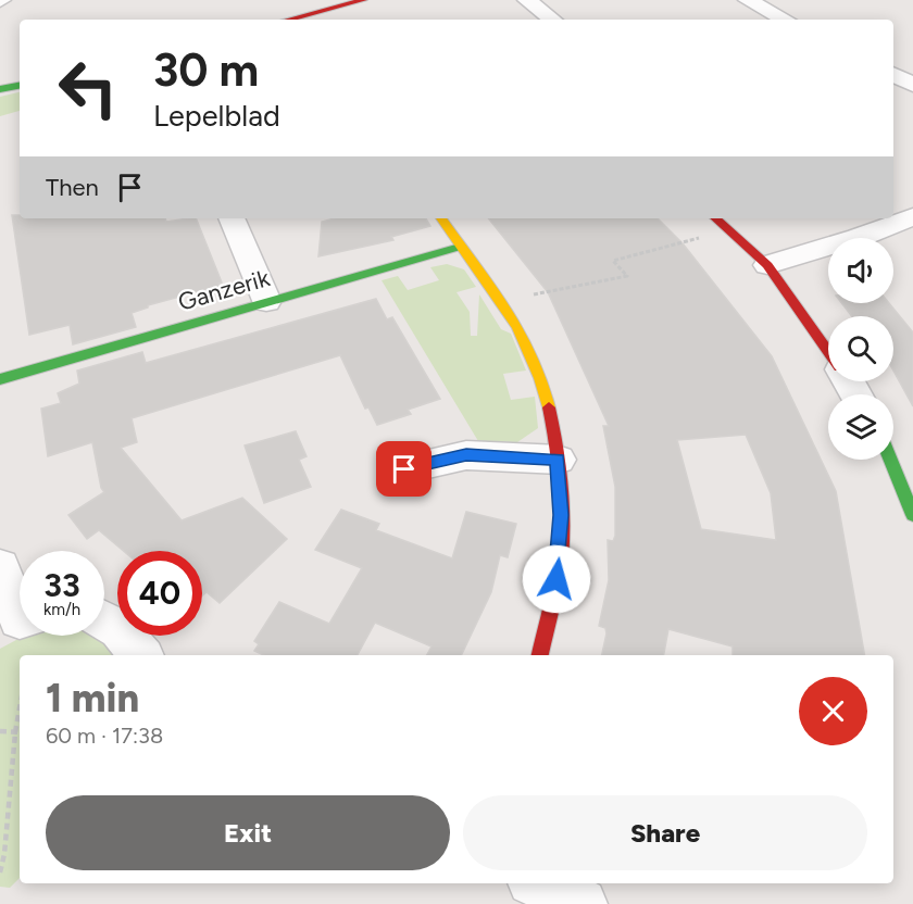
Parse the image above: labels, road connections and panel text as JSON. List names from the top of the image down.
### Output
{
  "streets": {
    "street": ["Ganzerik"]
  },
  "page": {
    "turn": ["30 m", "Lepelblad"],
    "then": "Then",
    "speed": "33 km/h",
    "limit": "40",
    "heading": ["1 min", "60 m · 17:38"],
    "buttons": ["Exit", "Share"]
  }
}
